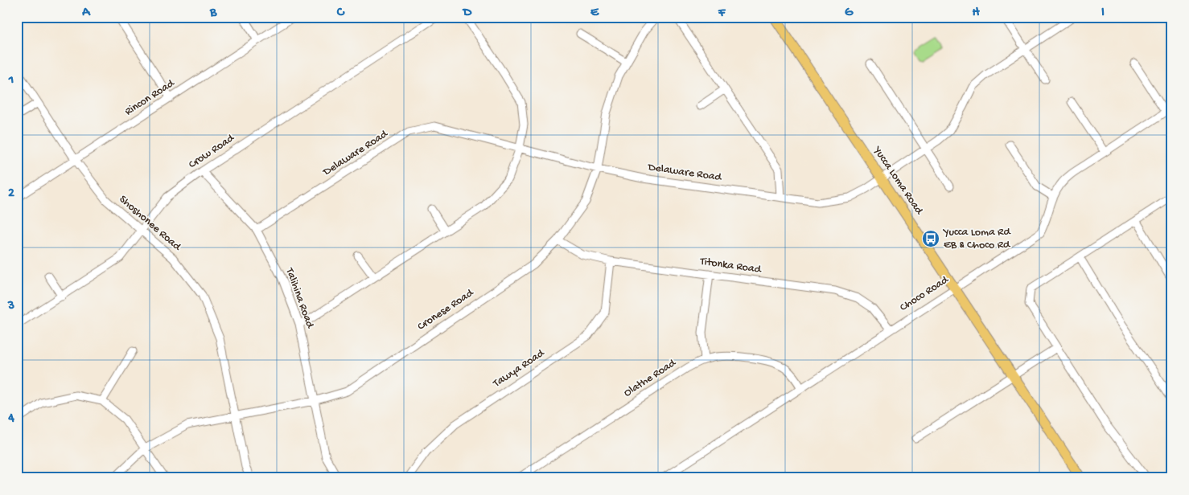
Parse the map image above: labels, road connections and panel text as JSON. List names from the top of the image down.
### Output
{
  "streets": {
    "main road": ["Yucca Loma Road"],
    "street": [
      "Rincon Road",
      "Crow Road",
      "Delaware Road",
      "Shoshonee Road",
      "Titonka Road",
      "Choco Road",
      "Talihina Road",
      "Cronese Road",
      "Tawya Road",
      "Olathe Road"
    ]
  },
  "crossings": [
    ["Rincon Road", "Shoshonee Road"],
    ["Crow Road", "Shoshonee Road"],
    ["Crow Road", "Talihina Road"],
    ["Delaware Road", "Yucca Loma Road"],
    ["Delaware Road", "Talihina Road"],
    ["Delaware Road", "Cronese Road"],
    ["Yucca Loma Road", "Choco Road"],
    ["Shoshonee Road", "Cronese Road"],
    ["Titonka Road", "Choco Road"],
    ["Titonka Road", "Cronese Road"],
    ["Titonka Road", "Tawya Road"],
    ["Choco Road", "Olathe Road"],
    ["Talihina Road", "Cronese Road"]
  ],
  "places": {
    "bus stop": ["Yucca Loma Rd EB & Choco Rd"]
  },
  "grid": {
    "columns": [
      "A",
      "B",
      "C",
      "D",
      "E",
      "F",
      "G",
      "H",
      "I"
    ],
    "rows": [
      "1",
      "2",
      "3",
      "4"
    ]
  }
}
